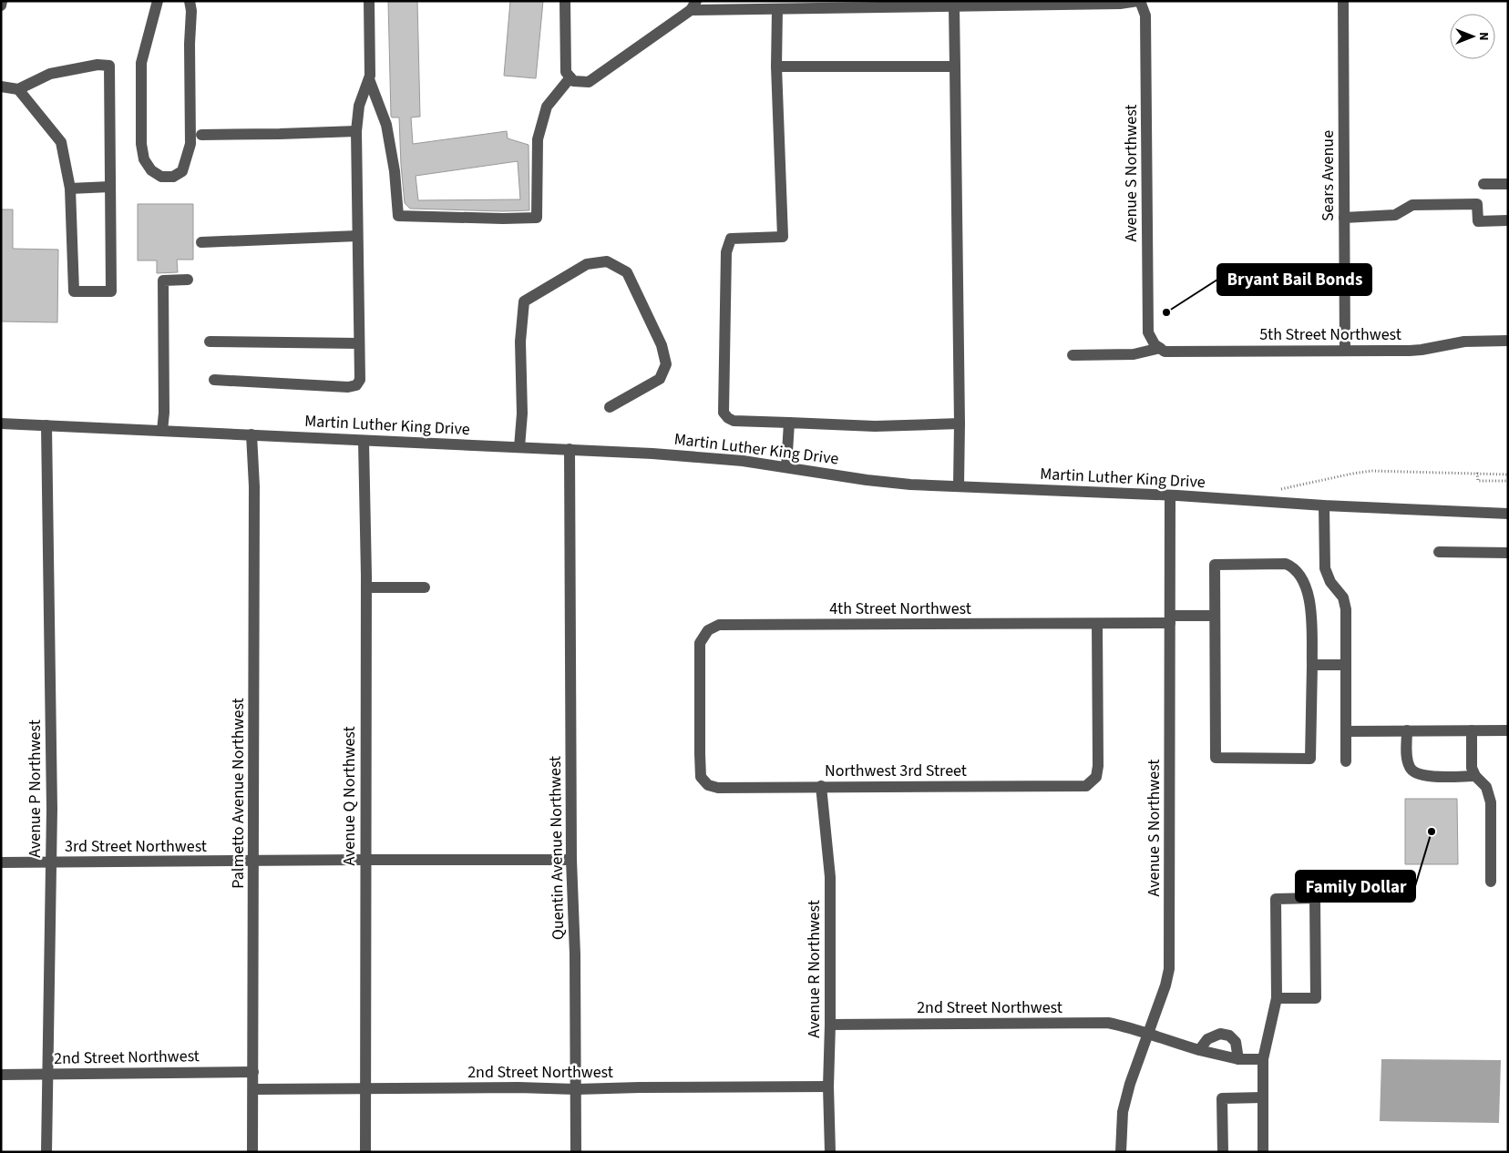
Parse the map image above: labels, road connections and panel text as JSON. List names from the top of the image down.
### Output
{
  "streets": {
    "street": [
      "Avenue S Northwest",
      "Sears Avenue",
      "5th Street Northwest",
      "Martin Luther King Drive",
      "4th Street Northwest",
      "Northwest 3rd Street",
      "Avenue P Northwest",
      "Palmetto Avenue Northwest",
      "Avenue Q Northwest",
      "3rd Street Northwest",
      "Quentin Avenue Northwest",
      "Avenue R Northwest",
      "2nd Street Northwest"
    ]
  },
  "crossings": [
    ["Avenue S Northwest", "5th Street Northwest"],
    ["Avenue S Northwest", "Martin Luther King Drive"],
    ["Avenue S Northwest", "4th Street Northwest"],
    ["Avenue S Northwest", "2nd Street Northwest"],
    ["Sears Avenue", "5th Street Northwest"],
    ["Martin Luther King Drive", "Avenue P Northwest"],
    ["Martin Luther King Drive", "Palmetto Avenue Northwest"],
    ["Martin Luther King Drive", "Avenue Q Northwest"],
    ["Martin Luther King Drive", "Quentin Avenue Northwest"],
    ["4th Street Northwest", "Northwest 3rd Street"],
    ["Northwest 3rd Street", "Avenue R Northwest"],
    ["Avenue P Northwest", "3rd Street Northwest"],
    ["Avenue P Northwest", "2nd Street Northwest"],
    ["Palmetto Avenue Northwest", "3rd Street Northwest"],
    ["Palmetto Avenue Northwest", "2nd Street Northwest"],
    ["Avenue Q Northwest", "3rd Street Northwest"],
    ["Avenue Q Northwest", "2nd Street Northwest"],
    ["3rd Street Northwest", "Quentin Avenue Northwest"],
    ["Quentin Avenue Northwest", "2nd Street Northwest"],
    ["Avenue R Northwest", "2nd Street Northwest"]
  ],
  "places": ["Bryant Bail Bonds", "Family Dollar"],
  "north": "right"
}
